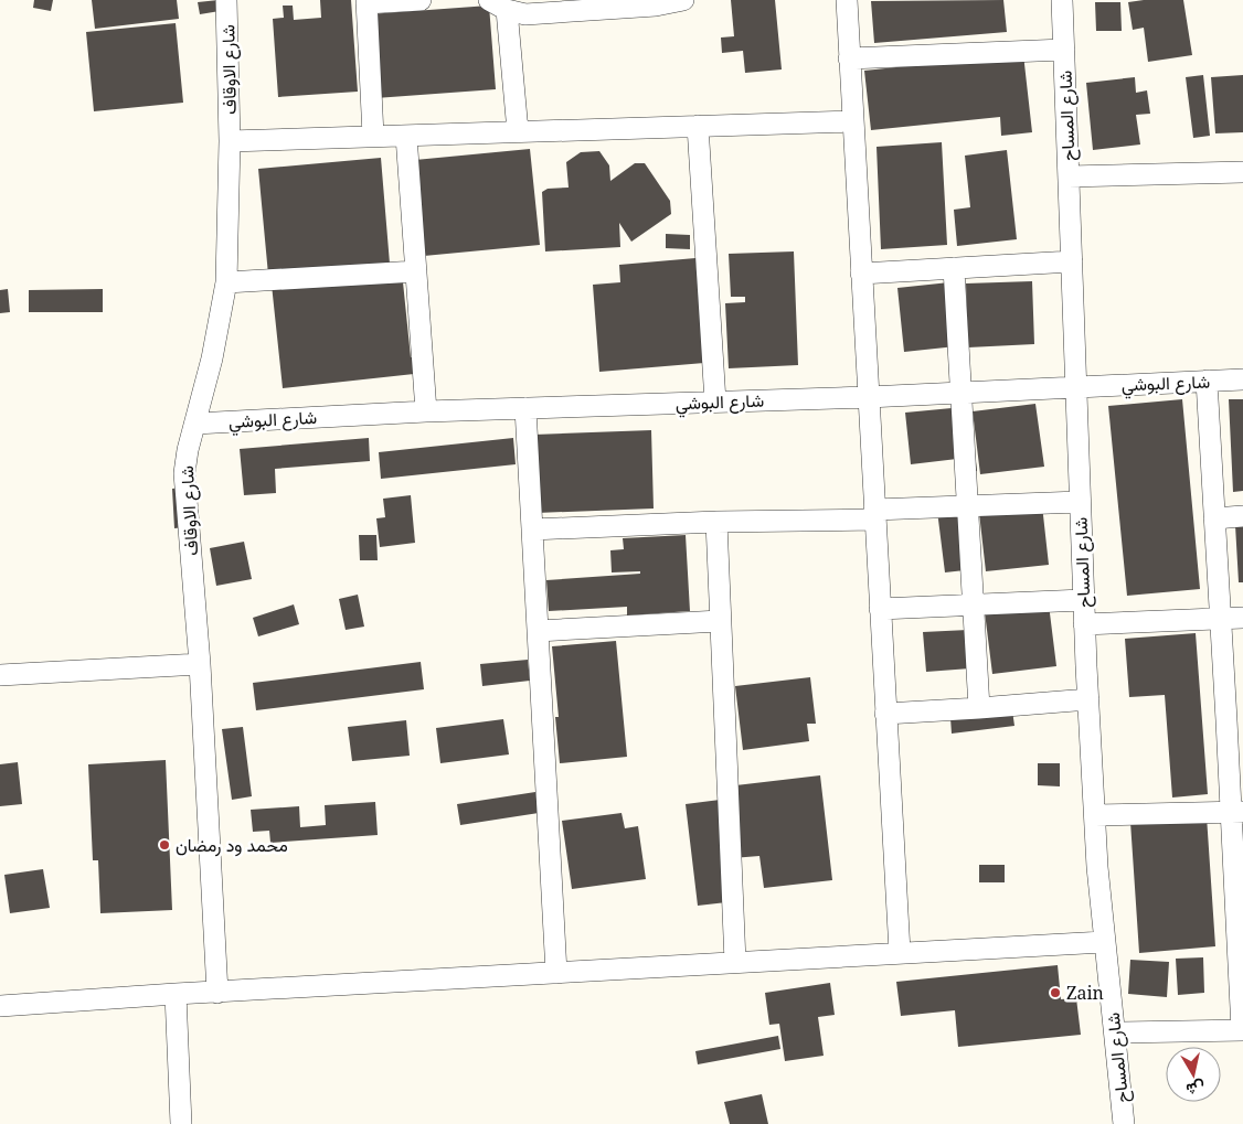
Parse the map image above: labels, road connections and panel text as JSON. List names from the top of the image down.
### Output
{
  "streets": {
    "street": ["شارع الاوقاف", "شارع المساح", "شارع البوشي"]
  },
  "crossings": [
    ["شارع الاوقاف", "شارع البوشي"],
    ["شارع المساح", "شارع البوشي"]
  ],
  "places": ["محمد ود رمضان", "Zain"],
  "north": "bottom"
}
